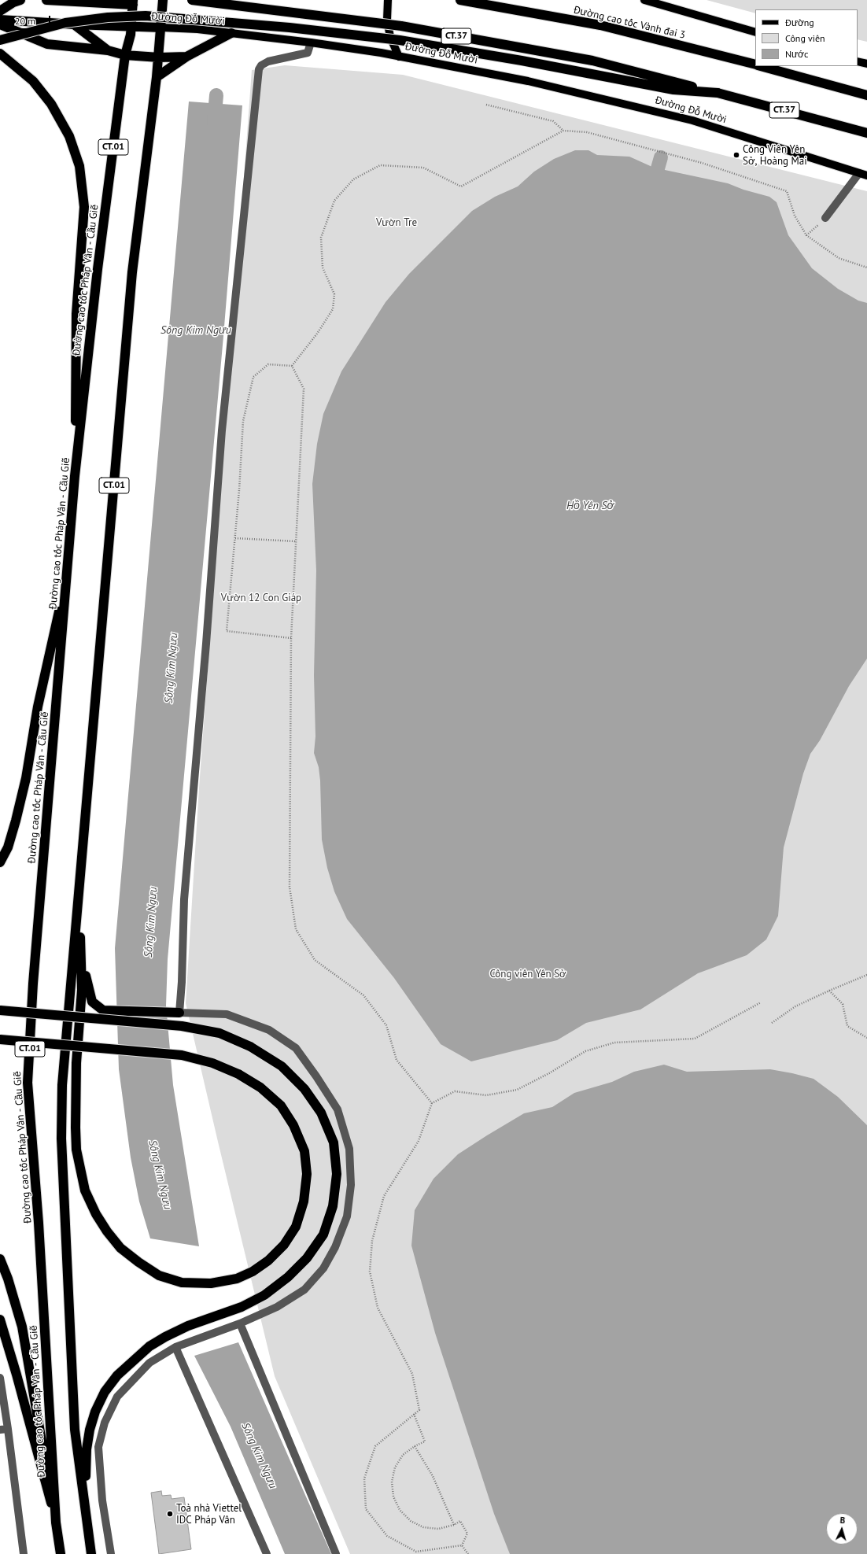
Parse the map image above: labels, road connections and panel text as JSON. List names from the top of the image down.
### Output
{
  "streets": {
    "highway": [
      "Đường Đỗ Mười",
      "Đường cao tốc Vành đai 3",
      "CT.37",
      "CT.01",
      "Đường cao tốc Pháp Vân - Cầu Giẽ"
    ]
  },
  "crossings": [
    ["Đường Đỗ Mười", "CT.01"],
    ["Đường Đỗ Mười", "Đường cao tốc Pháp Vân - Cầu Giẽ"]
  ],
  "water": ["Sông Kim Ngưu", "Hồ Yên Sở"],
  "parks": ["Vườn Tre", "Vườn 12 Con Giáp", "Công viên Yên Sở"],
  "places": ["Công Viên Yên Sở, Hoàng Mai", "Toà nhà Viettel IDC Pháp Vân"],
  "legend": ["Đường", "Công viên", "Nước"],
  "scale_bar": "20 m",
  "north": "top"
}
